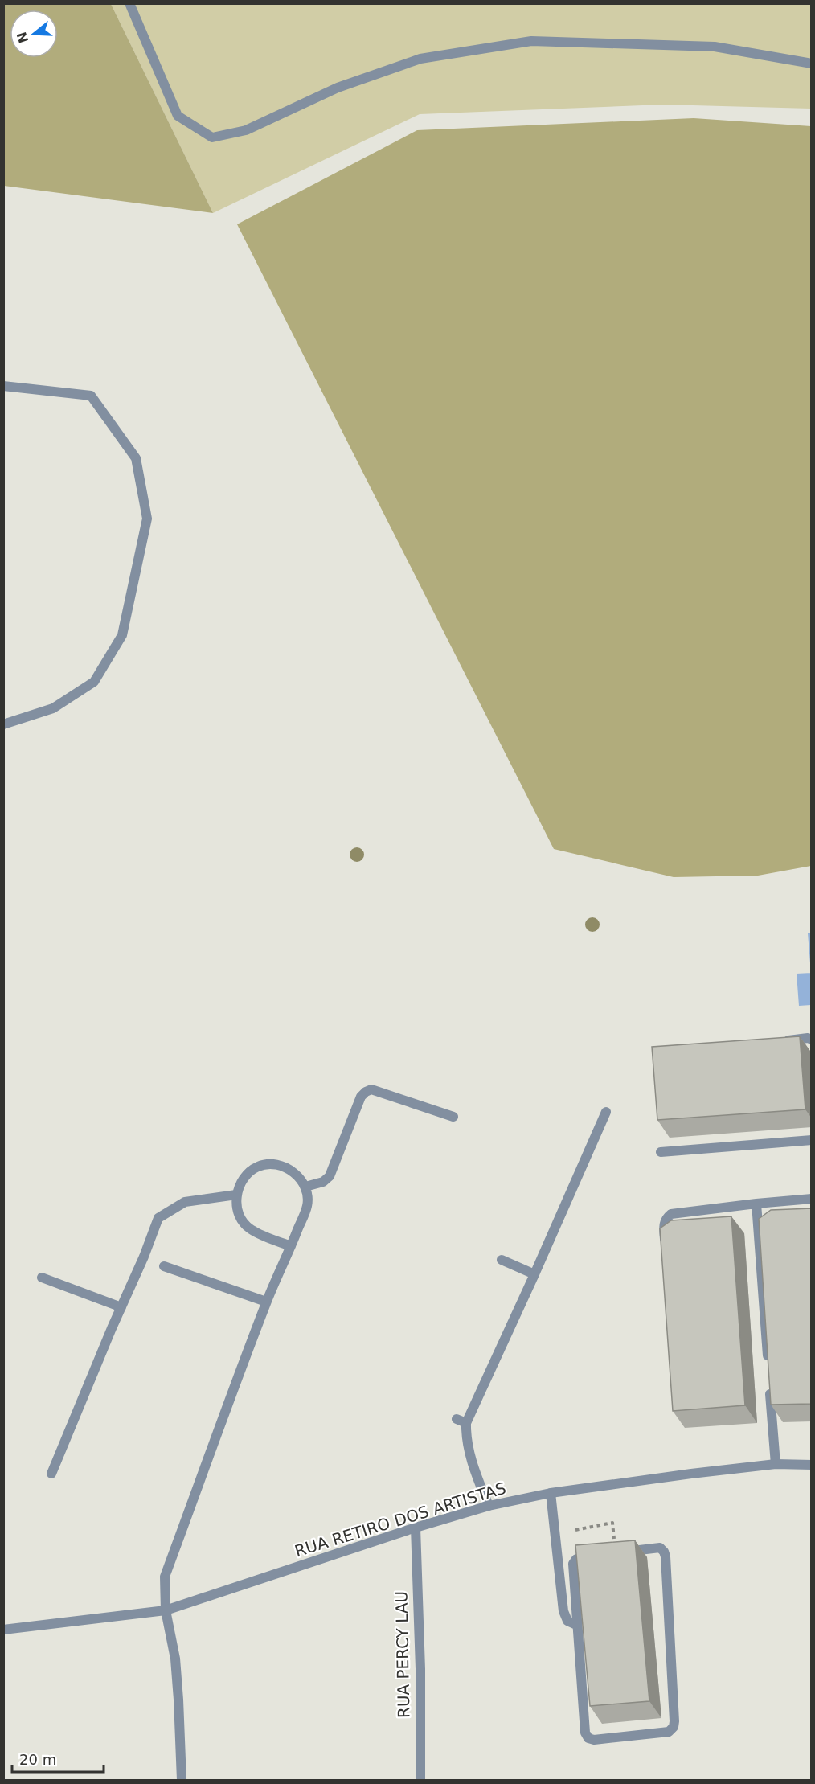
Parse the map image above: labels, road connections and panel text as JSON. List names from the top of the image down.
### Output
{
  "streets": {
    "street": ["RUA RETIRO DOS ARTISTAS", "RUA PERCY LAU"]
  },
  "crossings": [
    ["RUA RETIRO DOS ARTISTAS", "RUA PERCY LAU"]
  ],
  "scale_bar": "20 m",
  "north": "left"
}
